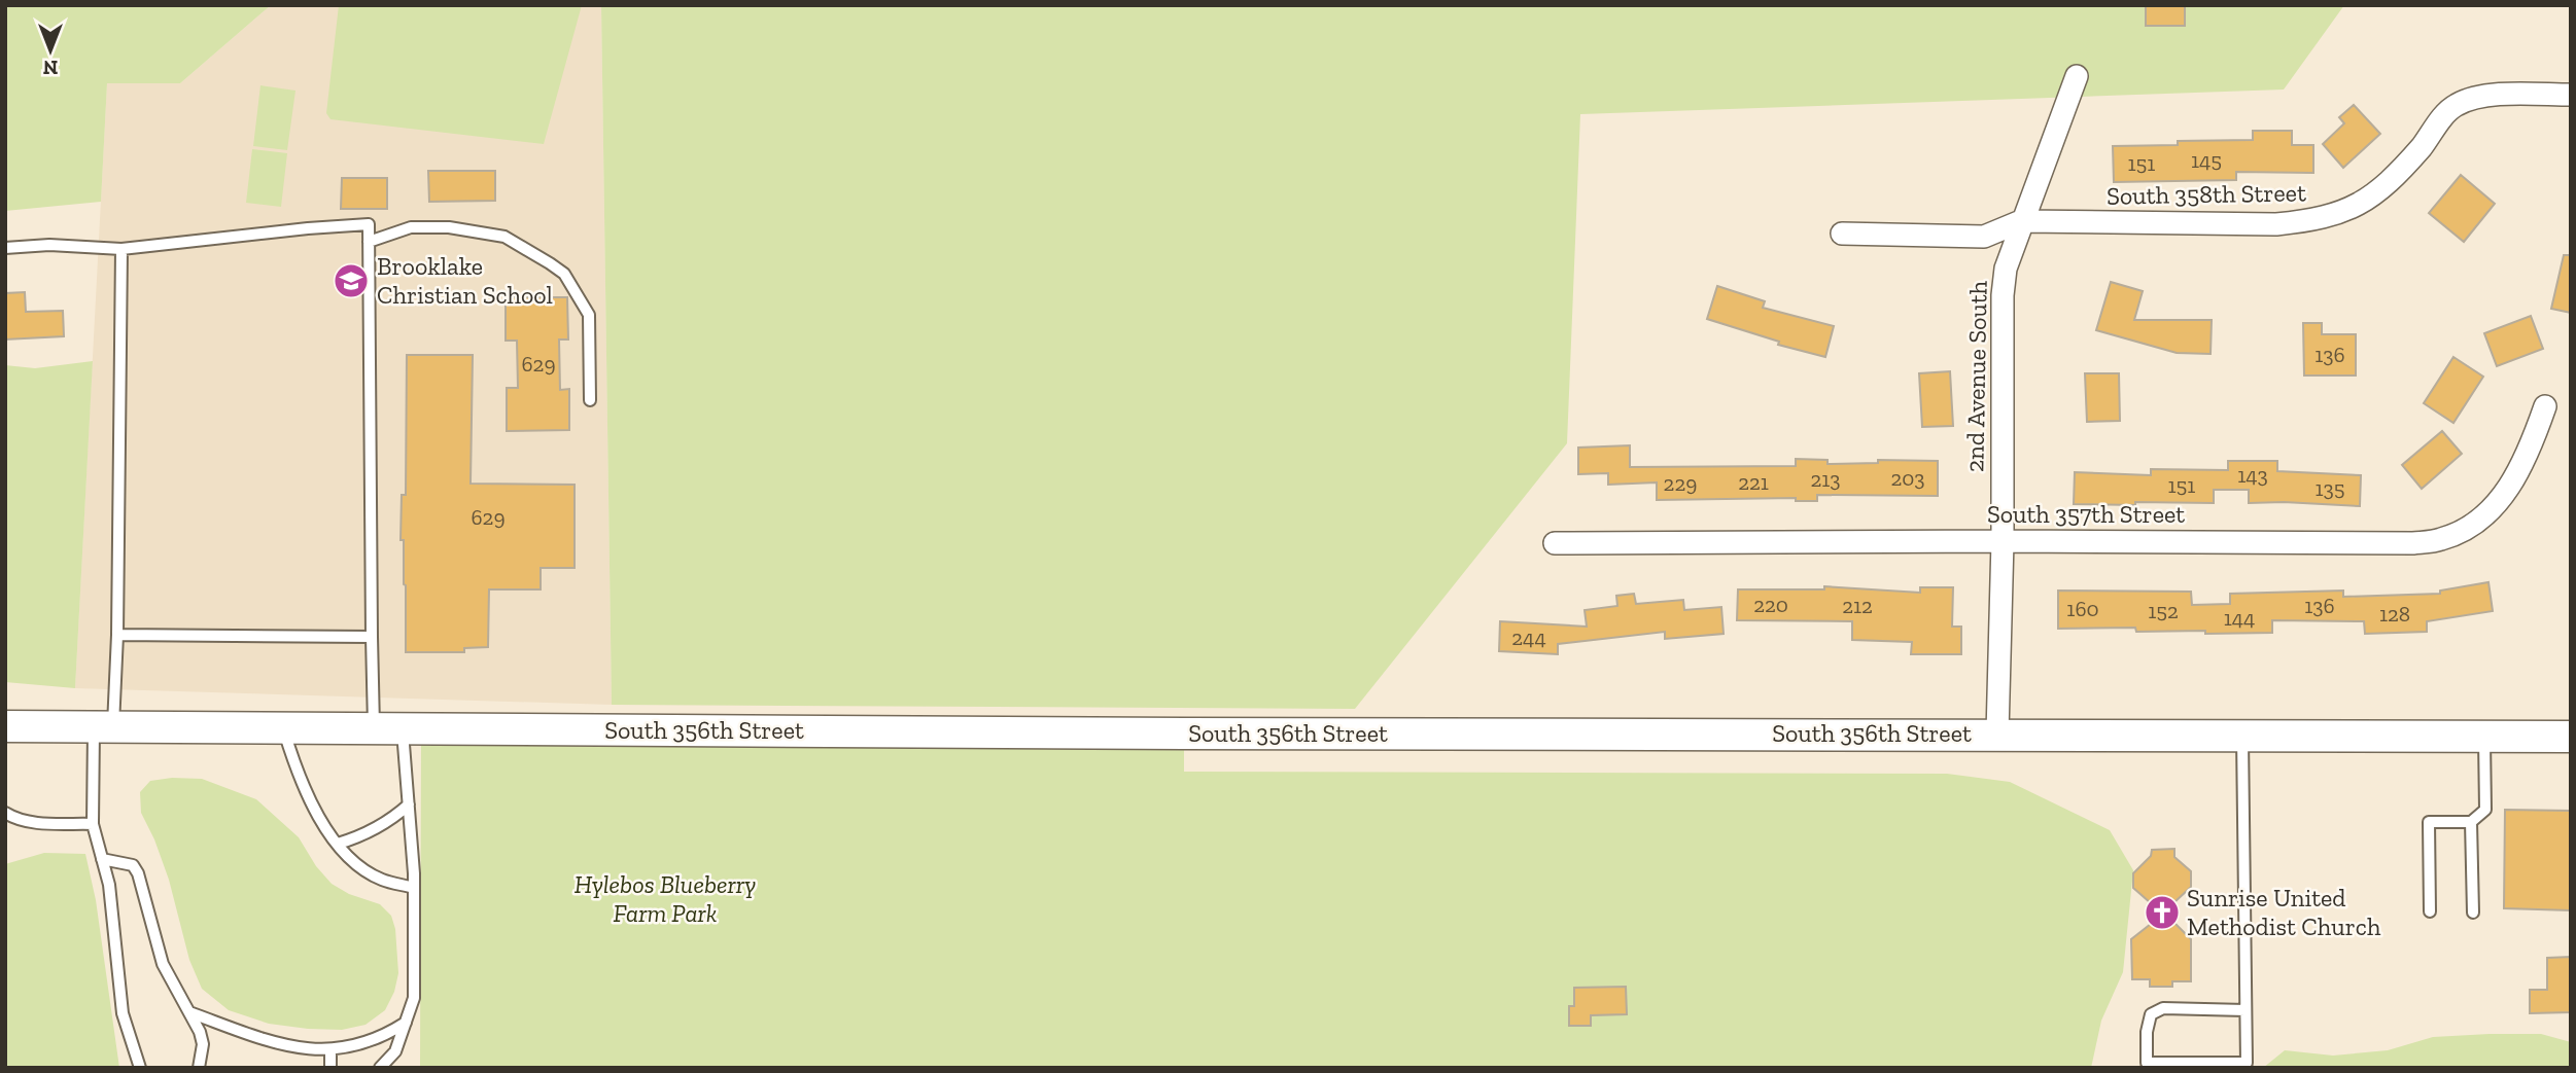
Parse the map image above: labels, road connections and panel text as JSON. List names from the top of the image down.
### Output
{
  "streets": {
    "main road": ["South 356th Street"],
    "street": ["South 358th Street", "2nd Avenue South", "South 357th Street"]
  },
  "crossings": [
    ["South 358th Street", "2nd Avenue South"],
    ["2nd Avenue South", "South 357th Street"],
    ["2nd Avenue South", "South 356th Street"]
  ],
  "parks": ["Hylebos Blueberry Farm Park"],
  "places": {
    "school or university": ["Brooklake Christian School"],
    "church": ["Sunrise United Methodist Church"]
  },
  "house_numbers": [
    "145",
    "151",
    "136",
    "629",
    "143",
    "203",
    "213",
    "221",
    "229",
    "151",
    "135",
    "629",
    "220",
    "212",
    "136",
    "160",
    "152",
    "128",
    "144",
    "244"
  ],
  "north": "bottom"
}
